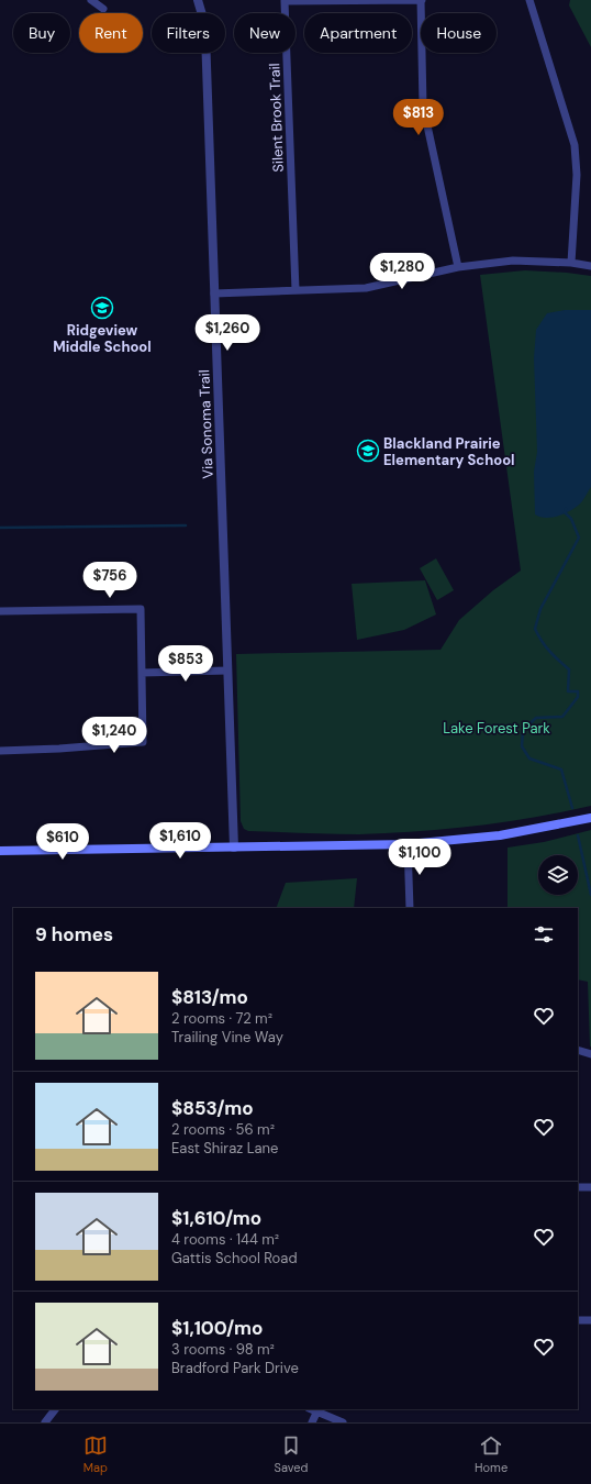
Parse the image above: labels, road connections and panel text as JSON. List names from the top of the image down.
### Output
{
  "streets": {
    "street": ["Silent Brook Trail", "Via Sonoma Trail"]
  },
  "parks": ["Lake Forest Park"],
  "places": {
    "school or university": ["Ridgeview Middle School", "Blackland Prairie Elementary School"]
  },
  "page": {
    "chip": [
      "Buy",
      "Rent",
      "Filters",
      "New",
      "Apartment",
      "House"
    ],
    "price": [
      "$813",
      "$1,280",
      "$1,260",
      "$756",
      "$853",
      "$1,240",
      "$1,610",
      "$610",
      "$1,100"
    ],
    "heading": "9 homes",
    "list": [
      {
        "name": "$813/mo",
        "note": "2 rooms · 72 m² · Trailing Vine Way"
      },
      {
        "name": "$853/mo",
        "note": "2 rooms · 56 m² · East Shiraz Lane"
      },
      {
        "name": "$1,610/mo",
        "note": "4 rooms · 144 m² · Gattis School Road"
      },
      {
        "name": "$1,100/mo",
        "note": "3 rooms · 98 m² · Bradford Park Drive"
      }
    ],
    "tabs": ["Map", "Saved", "Home"]
  }
}
